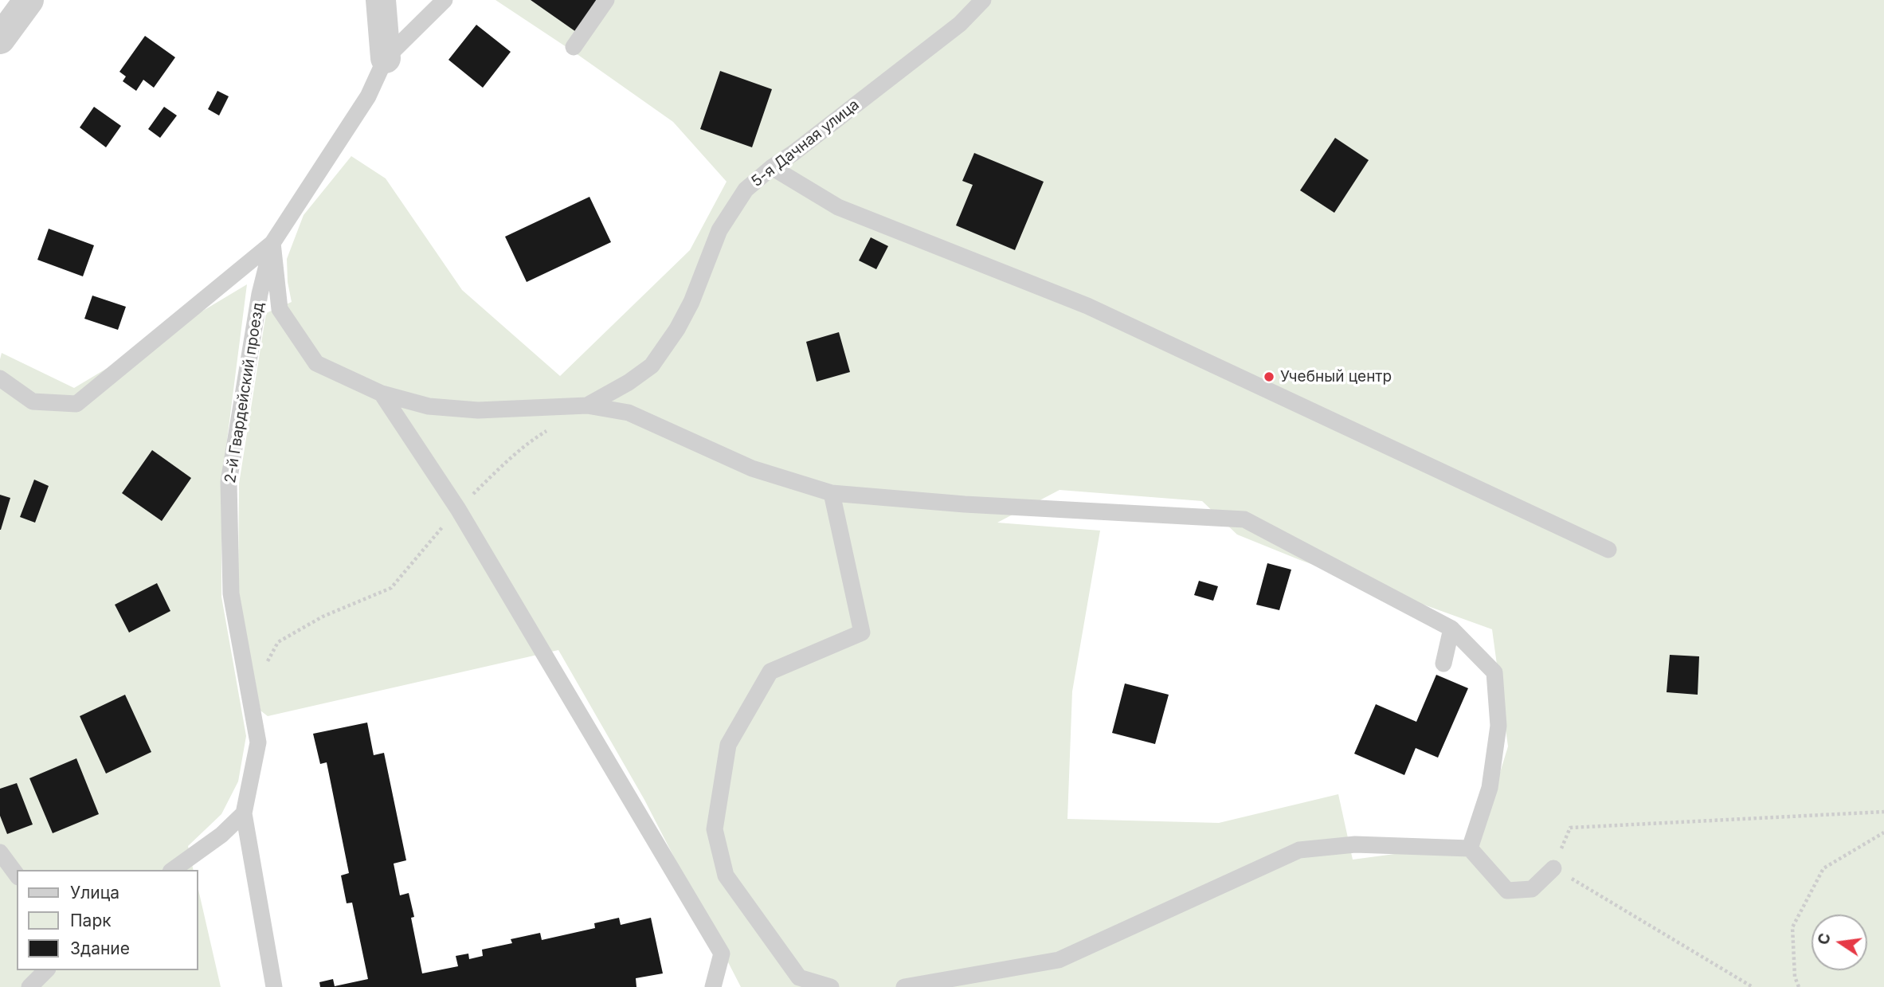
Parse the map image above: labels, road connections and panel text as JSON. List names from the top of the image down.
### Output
{
  "streets": {
    "lane": ["5-я Дачная улица", "2-й Гвардейский проезд"]
  },
  "crossings": [
    ["5-я Дачная улица", "2-й Гвардейский проезд"]
  ],
  "places": ["Учебный центр"],
  "legend": ["Улица", "Парк", "Здание"],
  "north": "left"
}
